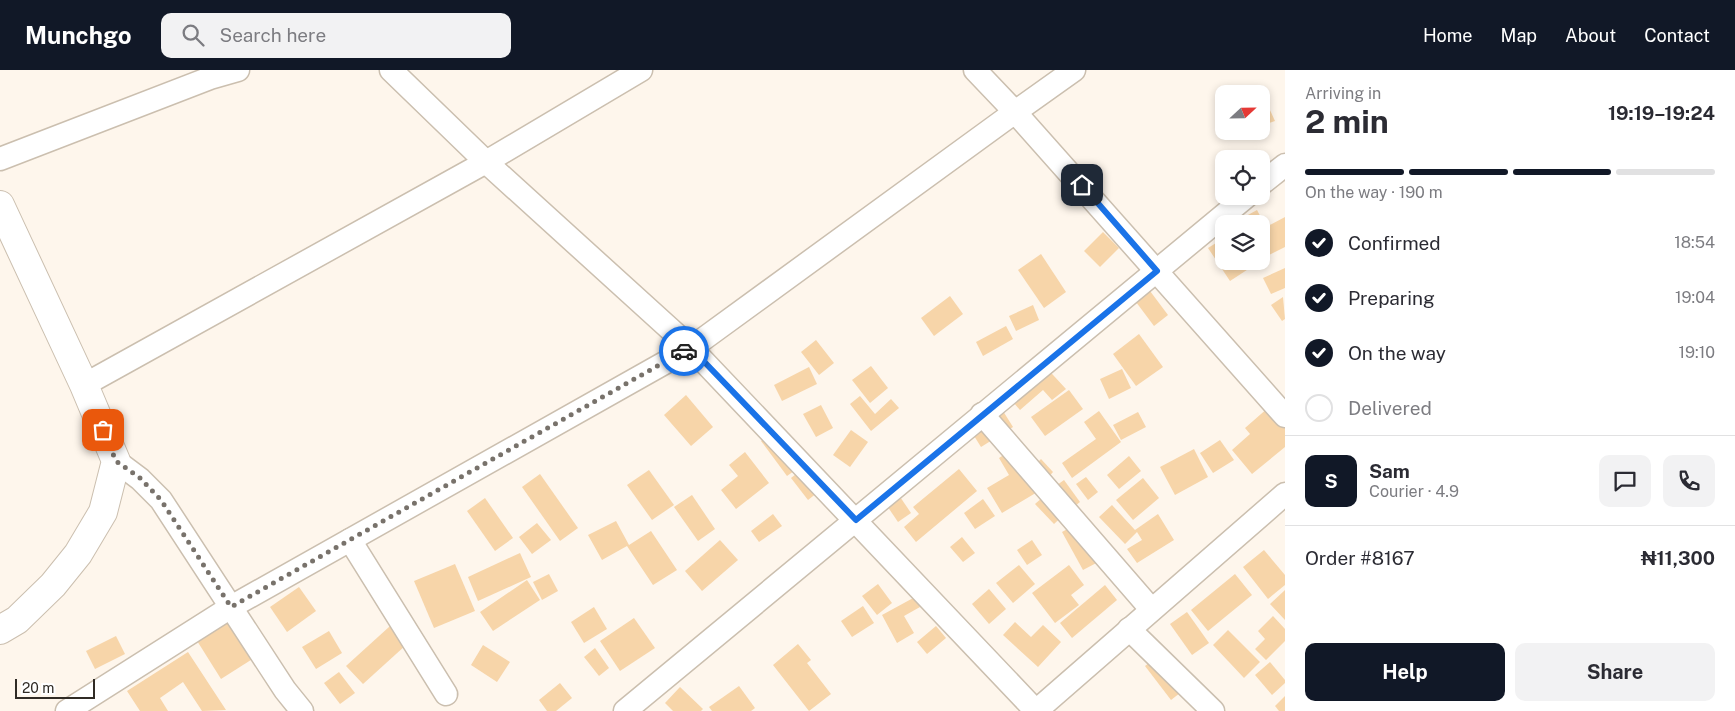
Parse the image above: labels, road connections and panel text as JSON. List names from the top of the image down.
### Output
{
  "scale_bar": "20 m",
  "north": "right",
  "page": {
    "header": "Munchgo",
    "search": "Search here",
    "nav": [
      "Home",
      "Map",
      "About",
      "Contact"
    ],
    "heading": ["2 min", "Arriving in", "19:19–19:24"],
    "panel": [
      "Sam",
      "Courier · 4.9",
      "Order #8167",
      "₦11,300"
    ],
    "bar": "On the way · 190 m",
    "list": [
      ["Confirmed", "18:54"],
      ["Preparing", "19:04"],
      ["On the way", "19:10"],
      "Delivered"
    ],
    "round": "S",
    "buttons": ["Help", "Share"],
    "scale": "20 m"
  }
}
